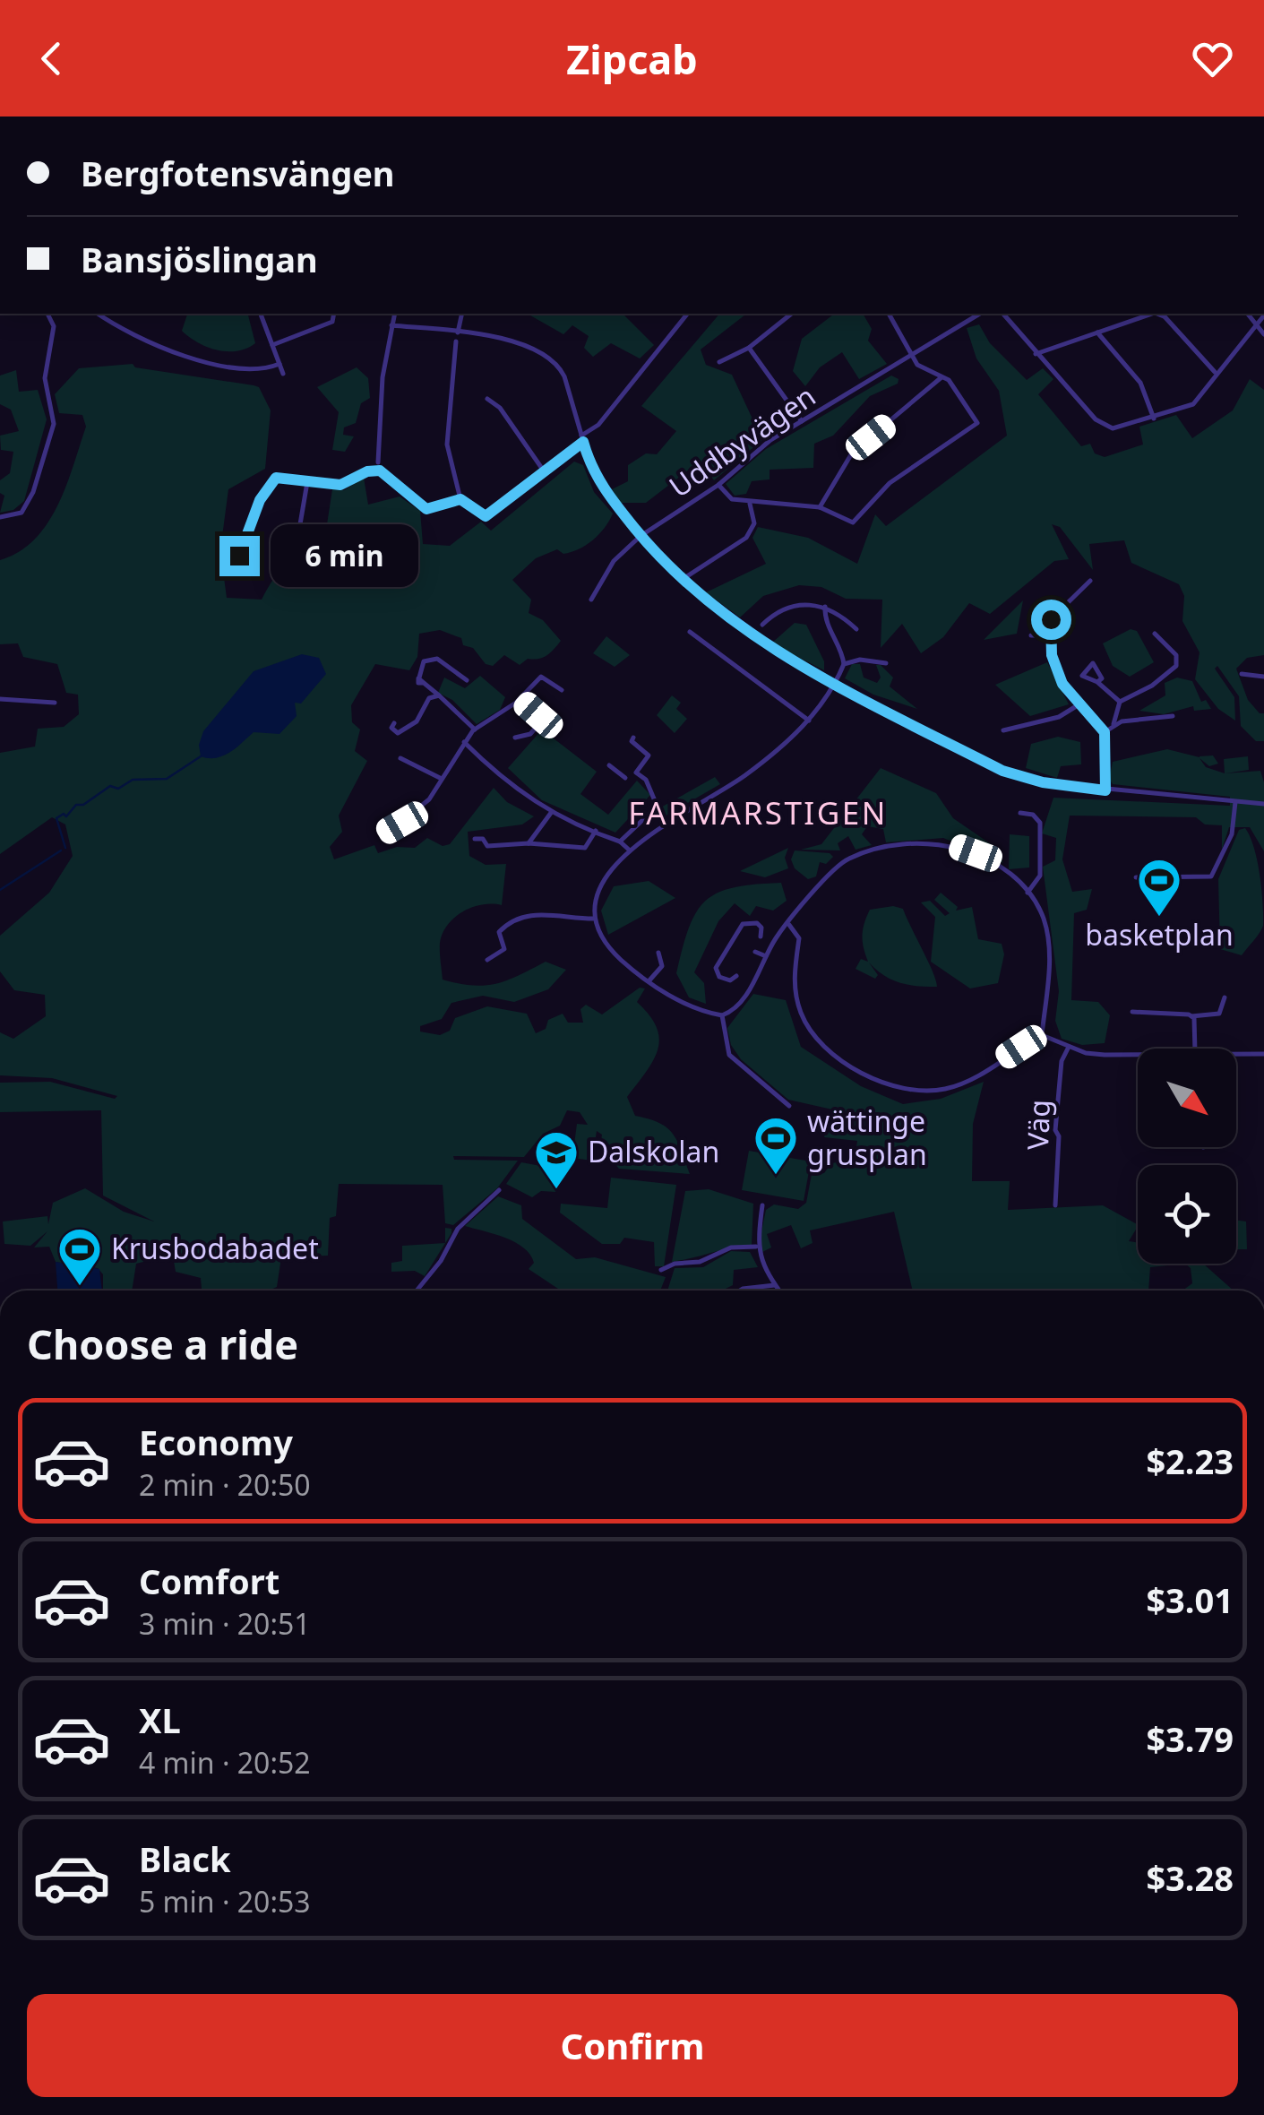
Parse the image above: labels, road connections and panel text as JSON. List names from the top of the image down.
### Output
{
  "streets": {
    "street": ["Uddbyvägen", "Väg"]
  },
  "districts": ["FARMARSTIGEN"],
  "places": {
    "sports": ["basketplan", "wättinge grusplan", "Krusbodabadet"],
    "school or university": ["Dalskolan"]
  },
  "north": "bottom right",
  "page": {
    "header": "Zipcab",
    "banner": ["Bergfotensvängen", "Bansjöslingan"],
    "bubble": "6 min",
    "heading": "Choose a ride",
    "list": [
      {
        "name": "Economy",
        "note": "2 min · 20:50",
        "value": "$2.23"
      },
      {
        "name": "Comfort",
        "note": "3 min · 20:51",
        "value": "$3.01"
      },
      {
        "name": "XL",
        "note": "4 min · 20:52",
        "value": "$3.79"
      },
      {
        "name": "Black",
        "note": "5 min · 20:53",
        "value": "$3.28"
      }
    ],
    "buttons": "Confirm"
  }
}
